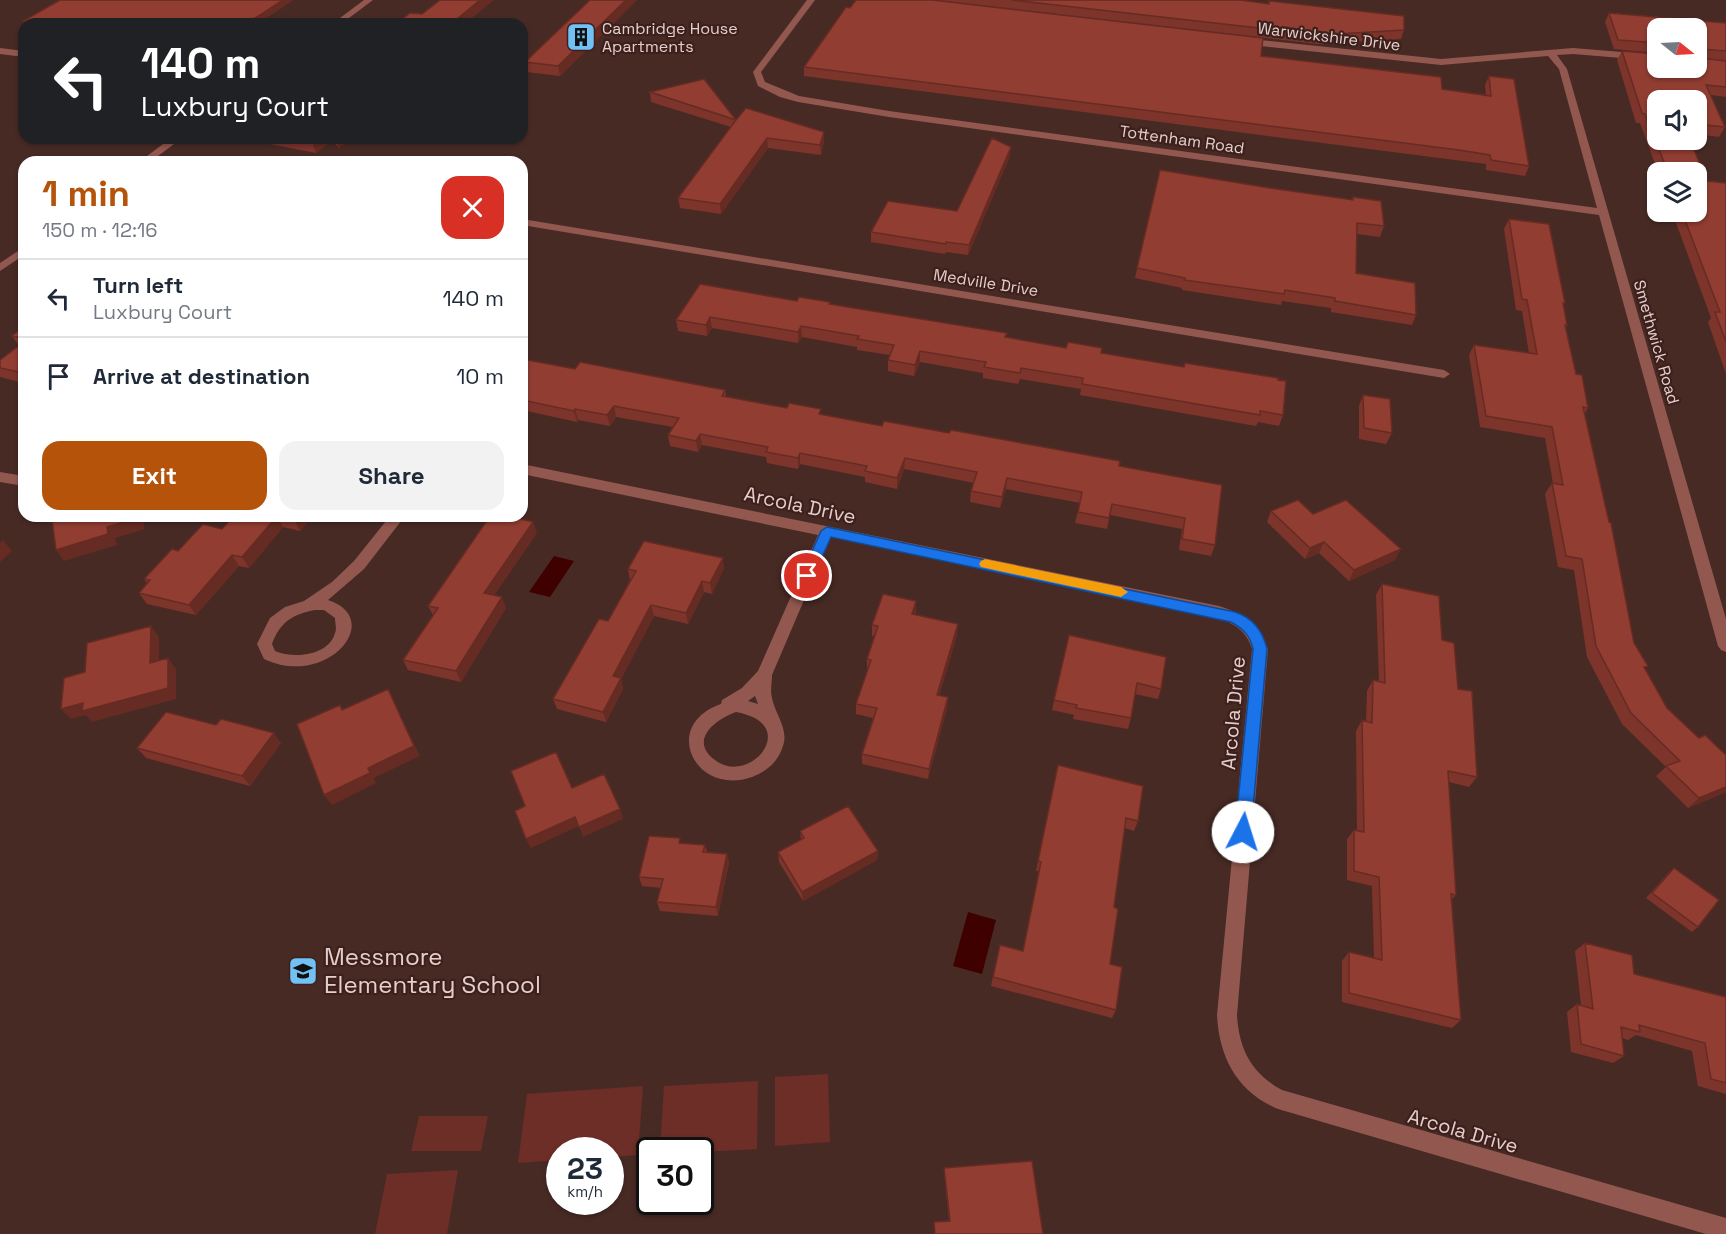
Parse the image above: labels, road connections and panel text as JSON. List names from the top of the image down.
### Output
{
  "streets": {
    "street": [
      "Warwickshire Drive",
      "Tottenham Road",
      "Medville Drive",
      "Smethwick Road",
      "Arcola Drive"
    ]
  },
  "crossings": [
    ["Warwickshire Drive", "Smethwick Road"],
    ["Tottenham Road", "Smethwick Road"]
  ],
  "places": {
    "building": ["Cambridge House Apartments"],
    "school or university": ["Messmore Elementary School"]
  },
  "north": "right",
  "page": {
    "turn": ["140 m", "Luxbury Court"],
    "heading": ["1 min", "150 m · 12:16"],
    "list": [
      {
        "name": "Turn left",
        "note": "Luxbury Court",
        "value": "140 m"
      },
      {
        "name": "Arrive at destination",
        "value": "10 m"
      }
    ],
    "buttons": ["Exit", "Share"],
    "speed": "23 km/h",
    "limit": "30"
  }
}
